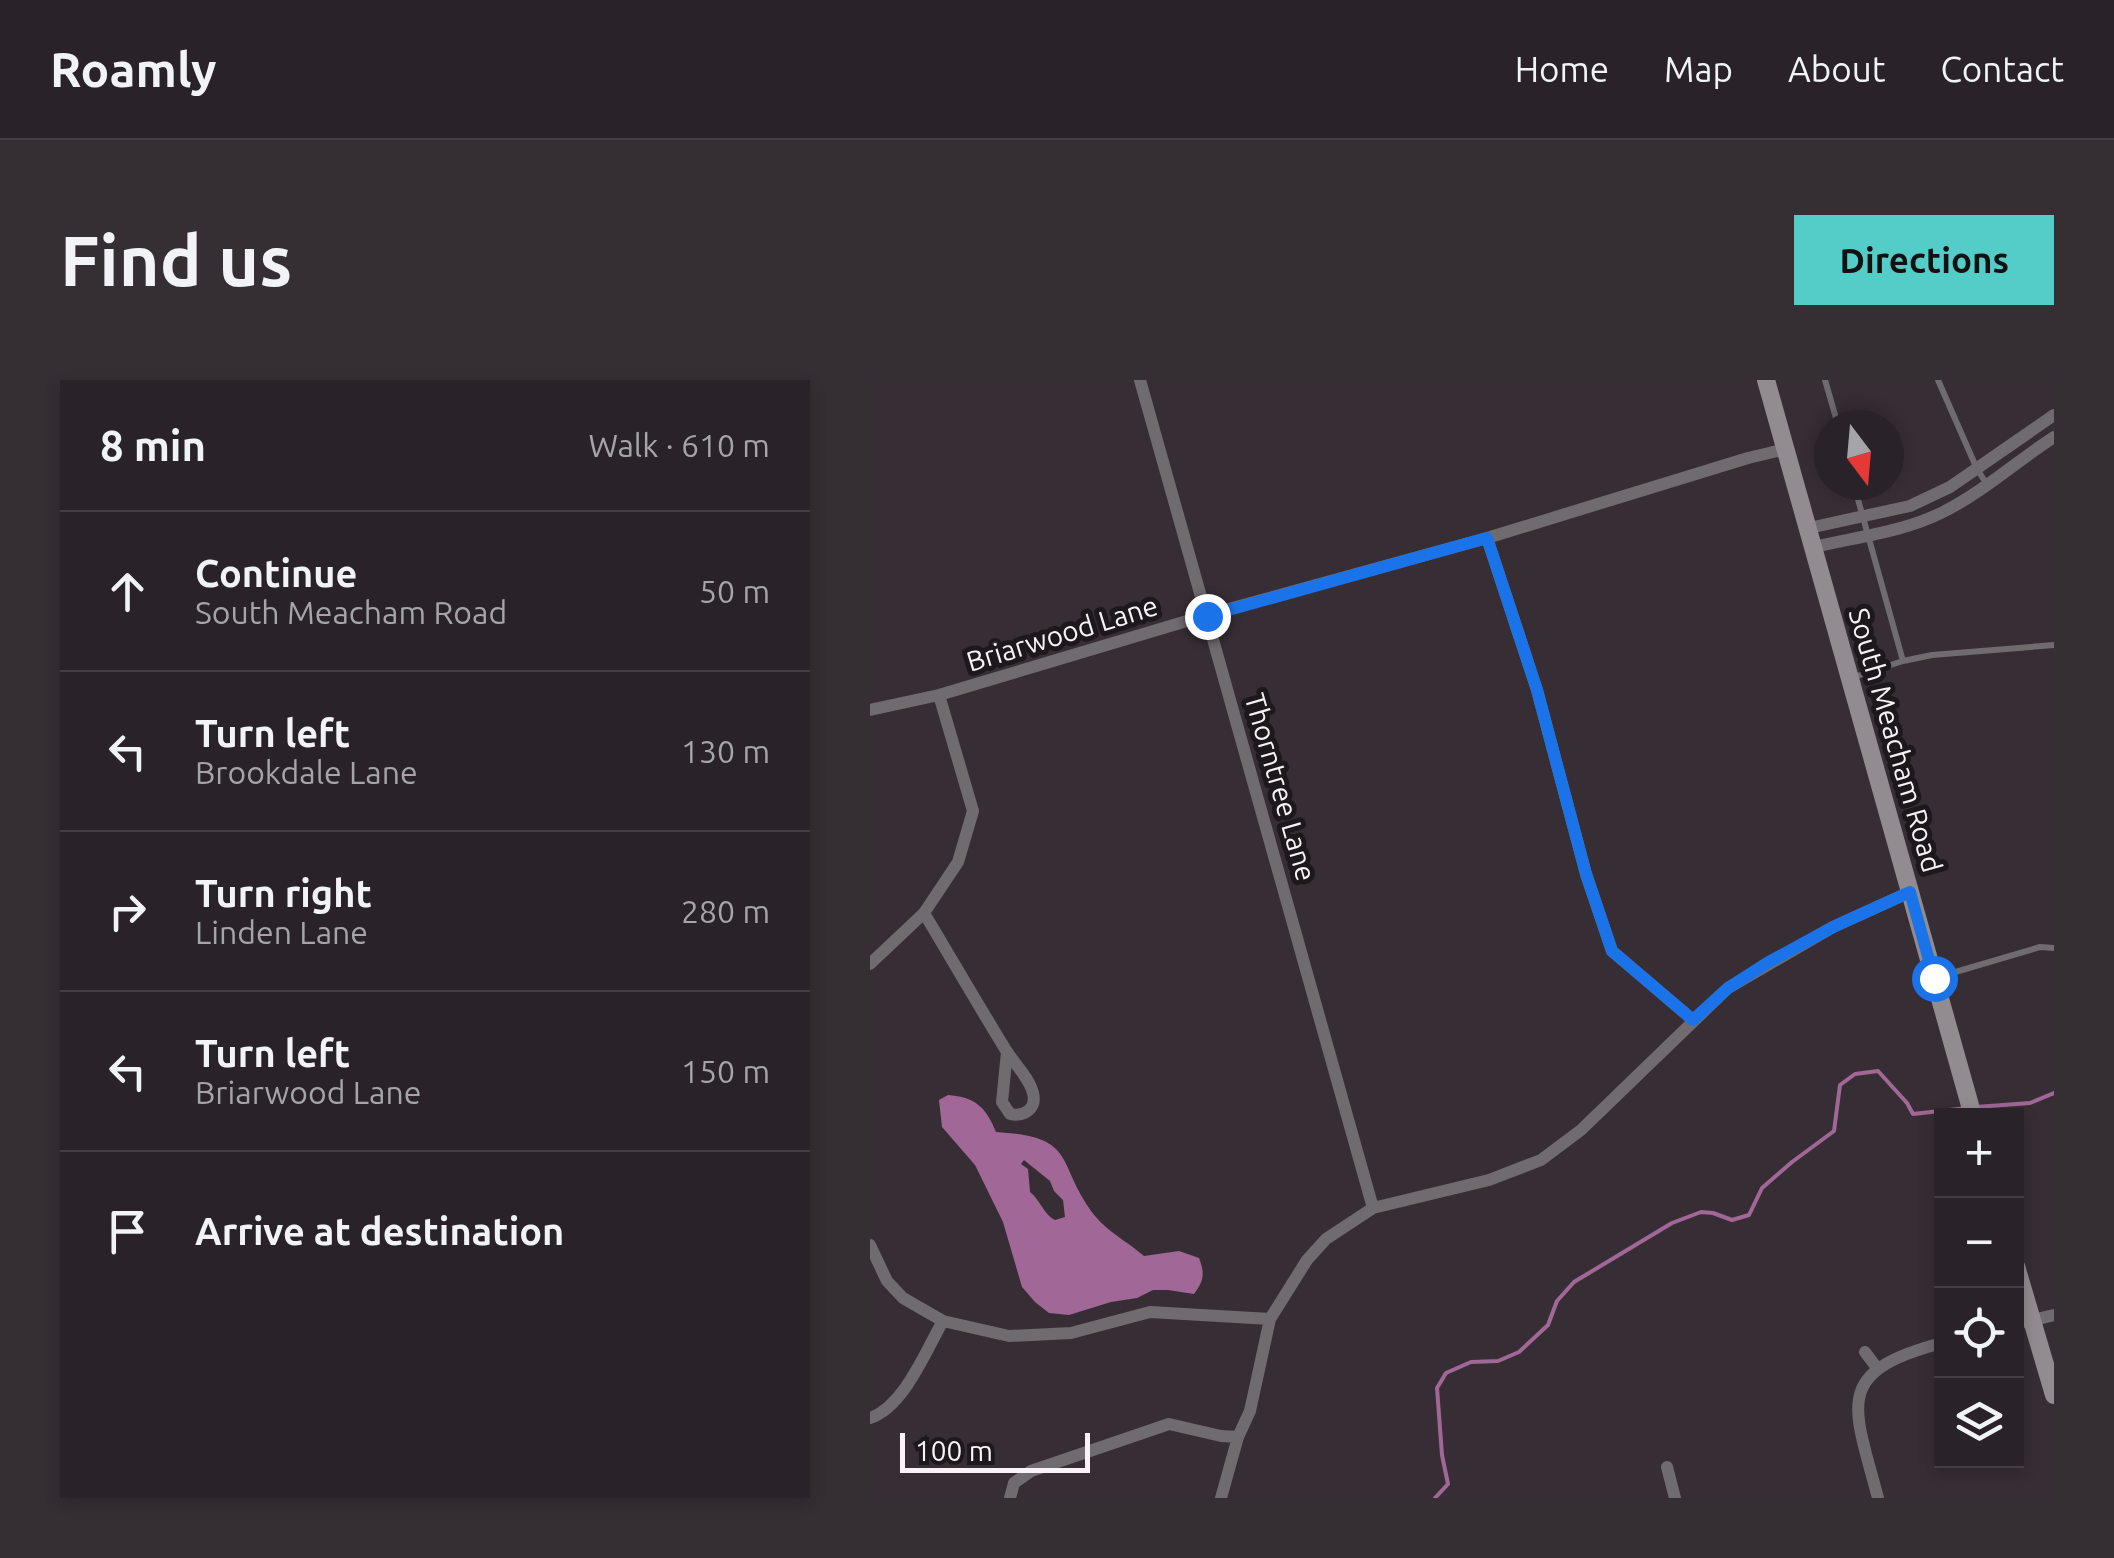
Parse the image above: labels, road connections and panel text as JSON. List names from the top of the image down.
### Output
{
  "streets": {
    "main road": ["South Meacham Road"],
    "street": ["Briarwood Lane", "Thorntree Lane"]
  },
  "crossings": [
    ["Briarwood Lane", "South Meacham Road"],
    ["Briarwood Lane", "Thorntree Lane"]
  ],
  "scale_bar": "100 m",
  "north": "bottom",
  "page": {
    "header": "Roamly",
    "nav": [
      "Home",
      "Map",
      "About",
      "Contact"
    ],
    "buttons": "Directions",
    "title": "Find us",
    "heading": ["8 min", "Walk · 610 m"],
    "list": [
      ["Continue", "South Meacham Road", "50 m"],
      ["Turn left", "Brookdale Lane", "130 m"],
      ["Turn right", "Linden Lane", "280 m"],
      ["Turn left", "Briarwood Lane", "150 m"],
      "Arrive at destination"
    ],
    "map_buttons": ["+", "−"],
    "scale": "100 m"
  }
}
